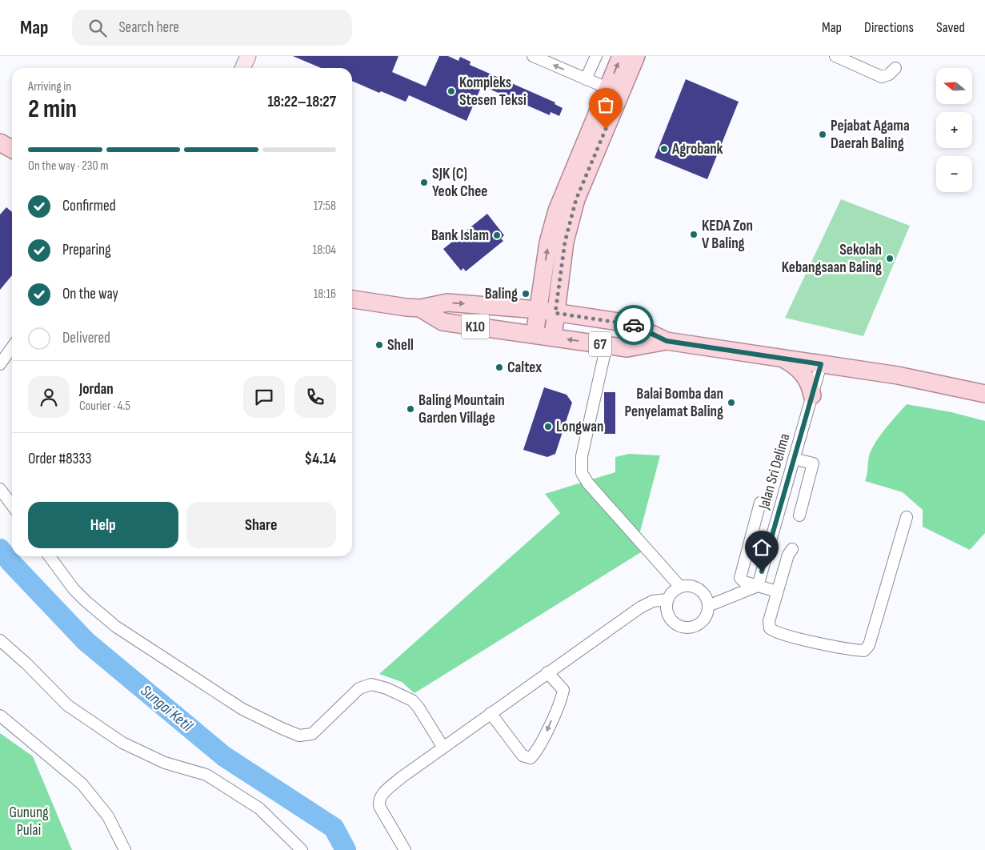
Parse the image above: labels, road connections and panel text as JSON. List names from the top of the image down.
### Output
{
  "streets": {
    "main road": ["K10", "67"],
    "street": ["Jalan Sri Delima"]
  },
  "crossings": [
    ["K10", "67"],
    ["67", "Jalan Sri Delima"]
  ],
  "water": ["Sungai Ketil"],
  "parks": ["Gunung Pulai"],
  "places": [
    "Kompleks Stesen Teksi",
    "Pejabat Agama Daerah Baling",
    "Agrobank",
    "SJK (C) Yeok Chee",
    "KEDA Zon V Baling",
    "Bank Islam",
    "Sekolah Kebangsaan Baling",
    "Baling",
    "Shell",
    "Caltex",
    "Balai Bomba dan Penyelamat Baling",
    "Baling Mountain Garden Village",
    "Longwan"
  ],
  "north": "left",
  "page": {
    "header": "Map",
    "search": "Search here",
    "nav": ["Map", "Directions", "Saved"],
    "map_buttons": ["+", "−"],
    "heading": ["2 min", "Arriving in", "18:22–18:27"],
    "panel": [
      "Jordan",
      "Courier · 4.5",
      "Order #8333",
      "$4.14"
    ],
    "bar": "On the way · 230 m",
    "list": [
      ["Confirmed", "17:58"],
      ["Preparing", "18:04"],
      ["On the way", "18:16"],
      "Delivered"
    ],
    "buttons": ["Help", "Share"]
  }
}
